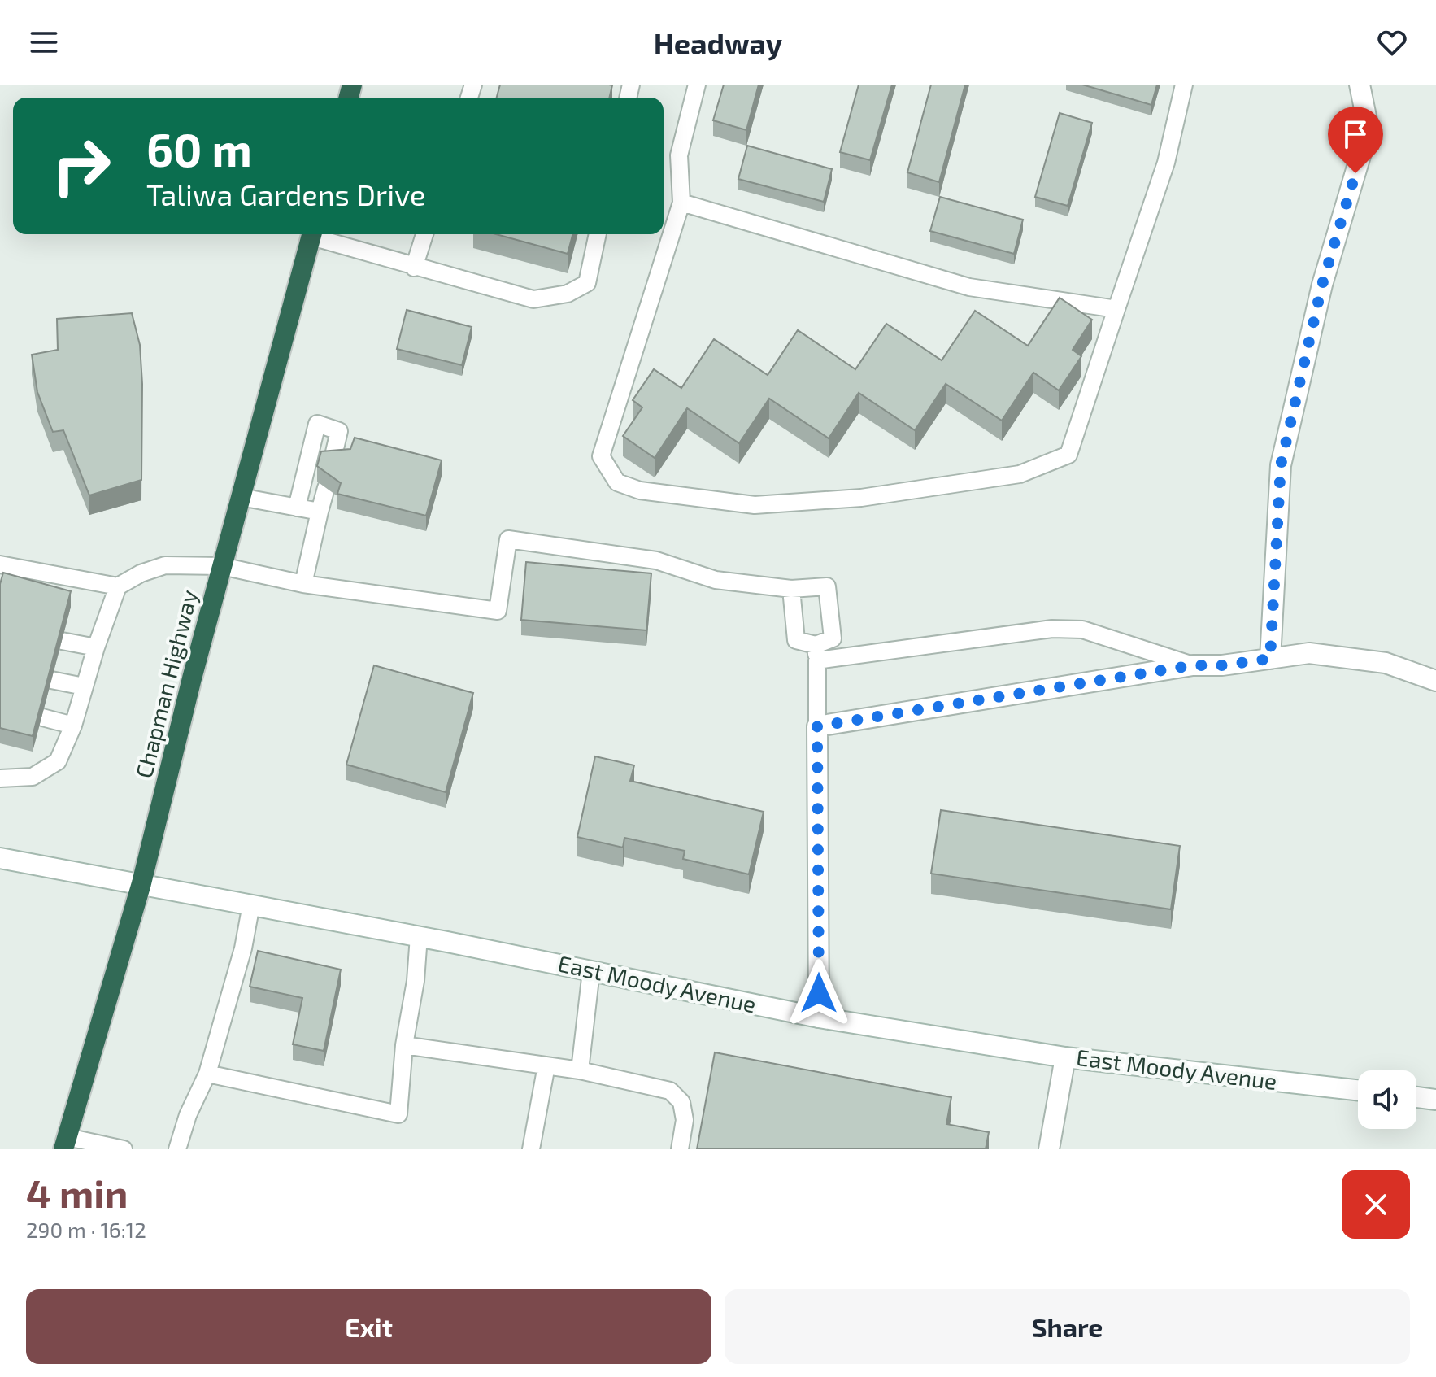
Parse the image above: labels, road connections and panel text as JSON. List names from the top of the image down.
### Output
{
  "streets": {
    "highway": ["Chapman Highway"],
    "street": ["East Moody Avenue"]
  },
  "crossings": [
    ["Chapman Highway", "East Moody Avenue"]
  ],
  "page": {
    "header": "Headway",
    "turn": ["60 m", "Taliwa Gardens Drive"],
    "heading": ["4 min", "290 m · 16:12"],
    "buttons": ["Exit", "Share"]
  }
}
